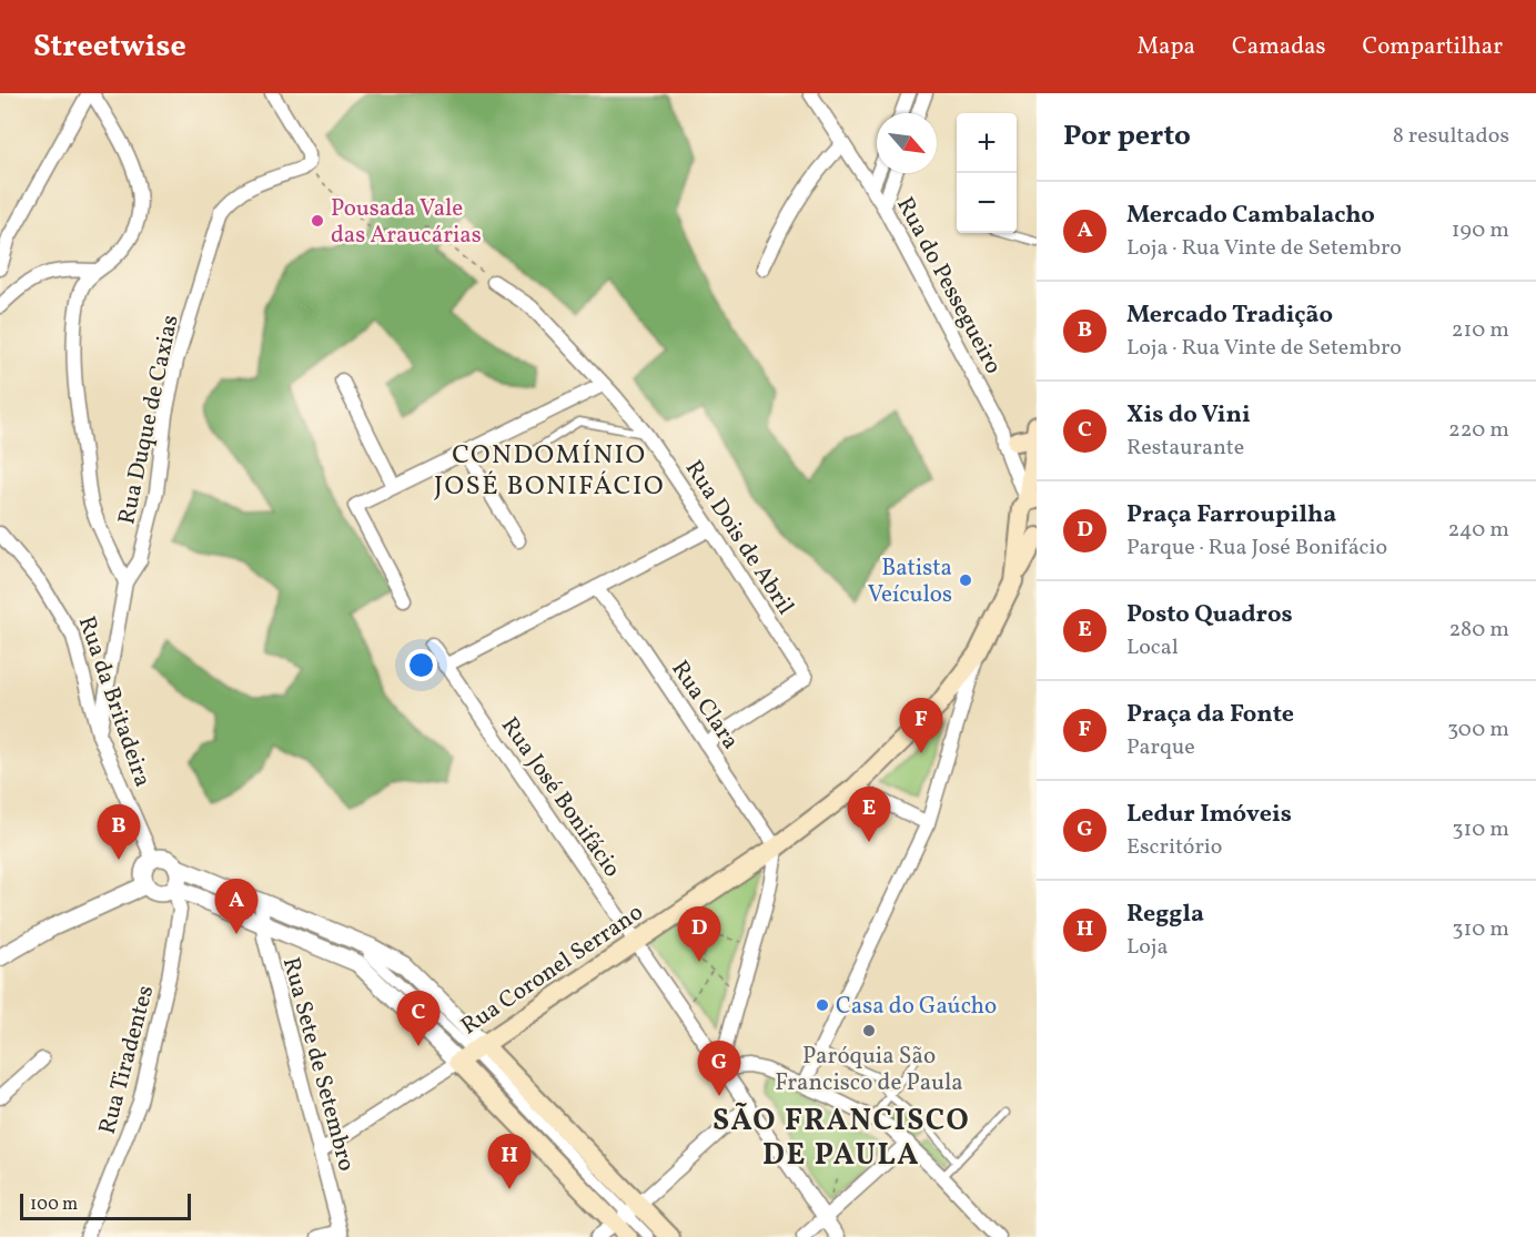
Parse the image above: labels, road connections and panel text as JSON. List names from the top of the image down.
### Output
{
  "streets": {
    "main road": ["Rua Coronel Serrano"],
    "street": [
      "Rua do Pessegueiro",
      "Rua Duque de Caxias",
      "Rua Dois de Abril",
      "Rua da Britadeira",
      "Rua Clara",
      "Rua José Bonifácio",
      "Rua Tiradentes",
      "Rua Sete de Setembro"
    ]
  },
  "crossings": [
    ["Rua do Pessegueiro", "Rua Coronel Serrano"],
    ["Rua Duque de Caxias", "Rua da Britadeira"],
    ["Rua Dois de Abril", "Rua Clara"],
    ["Rua da Britadeira", "Rua Tiradentes"],
    ["Rua Clara", "Rua Coronel Serrano"],
    ["Rua José Bonifácio", "Rua Coronel Serrano"],
    ["Rua Coronel Serrano", "Rua Sete de Setembro"]
  ],
  "districts": ["CONDOMÍNIO JOSÉ BONIFÁCIO", "SÃO FRANCISCO DE PAULA"],
  "places": [
    "Pousada Vale das Araucárias",
    "Batista Veículos",
    "Casa do Gaúcho",
    "Paróquia São Francisco de Paula"
  ],
  "scale_bar": "100 m",
  "north": "bottom right",
  "page": {
    "header": "Streetwise",
    "nav": ["Mapa", "Camadas", "Compartilhar"],
    "heading": ["Por perto", "8 resultados"],
    "map_buttons": ["+", "−"],
    "list": [
      {
        "mark": "A",
        "name": "Mercado Cambalacho",
        "note": "Loja · Rua Vinte de Setembro",
        "value": "190 m"
      },
      {
        "mark": "B",
        "name": "Mercado Tradição",
        "note": "Loja · Rua Vinte de Setembro",
        "value": "210 m"
      },
      {
        "mark": "C",
        "name": "Xis do Vini",
        "note": "Restaurante",
        "value": "220 m"
      },
      {
        "mark": "D",
        "name": "Praça Farroupilha",
        "note": "Parque · Rua José Bonifácio",
        "value": "240 m"
      },
      {
        "mark": "E",
        "name": "Posto Quadros",
        "note": "Local",
        "value": "280 m"
      },
      {
        "mark": "F",
        "name": "Praça da Fonte",
        "note": "Parque",
        "value": "300 m"
      },
      {
        "mark": "G",
        "name": "Ledur Imóveis",
        "note": "Escritório",
        "value": "310 m"
      },
      {
        "mark": "H",
        "name": "Reggla",
        "note": "Loja",
        "value": "310 m"
      }
    ],
    "pins": [
      "F",
      "E",
      "B",
      "A",
      "D",
      "C",
      "G",
      "H"
    ],
    "scale": "100 m"
  }
}
